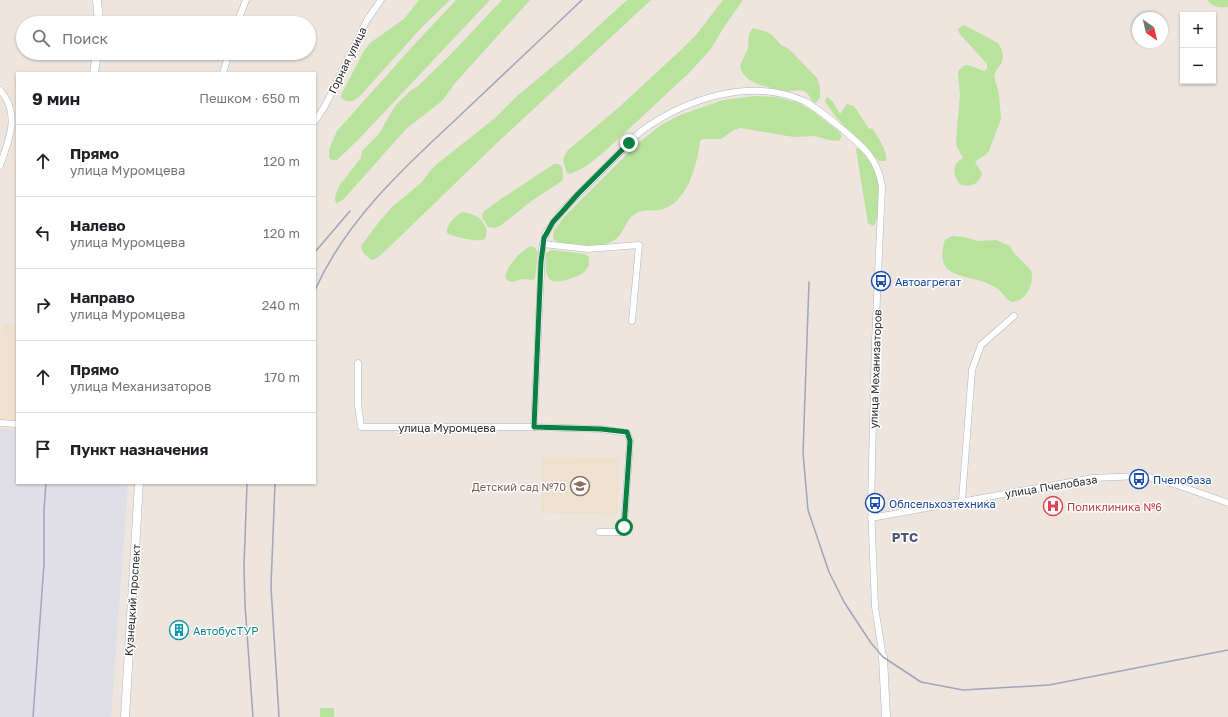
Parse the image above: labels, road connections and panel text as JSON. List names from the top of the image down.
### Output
{
  "streets": {
    "street": [
      "Горная улица",
      "улица Механизаторов",
      "улица Муромцева",
      "улица Пчелобаза",
      "Кузнецкий проспект"
    ]
  },
  "crossings": [
    ["улица Механизаторов", "улица Пчелобаза"]
  ],
  "districts": ["РТС"],
  "places": {
    "bus stop": ["Автоагрегат", "Пчелобаза", "Облсельхозтехника"],
    "school or university": ["Детский сад №70"],
    "hospital": ["Поликлиника №6"],
    "building": ["АвтобусТУР"]
  },
  "north": "bottom right",
  "page": {
    "map_buttons": ["+", "−"],
    "search": "Поиск",
    "heading": ["9 мин", "Пешком · 650 m"],
    "list": [
      ["Прямо", "улица Муромцева", "120 m"],
      ["Налево", "улица Муромцева", "120 m"],
      ["Направо", "улица Муромцева", "240 m"],
      ["Прямо", "улица Механизаторов", "170 m"],
      "Пункт назначения"
    ]
  }
}
